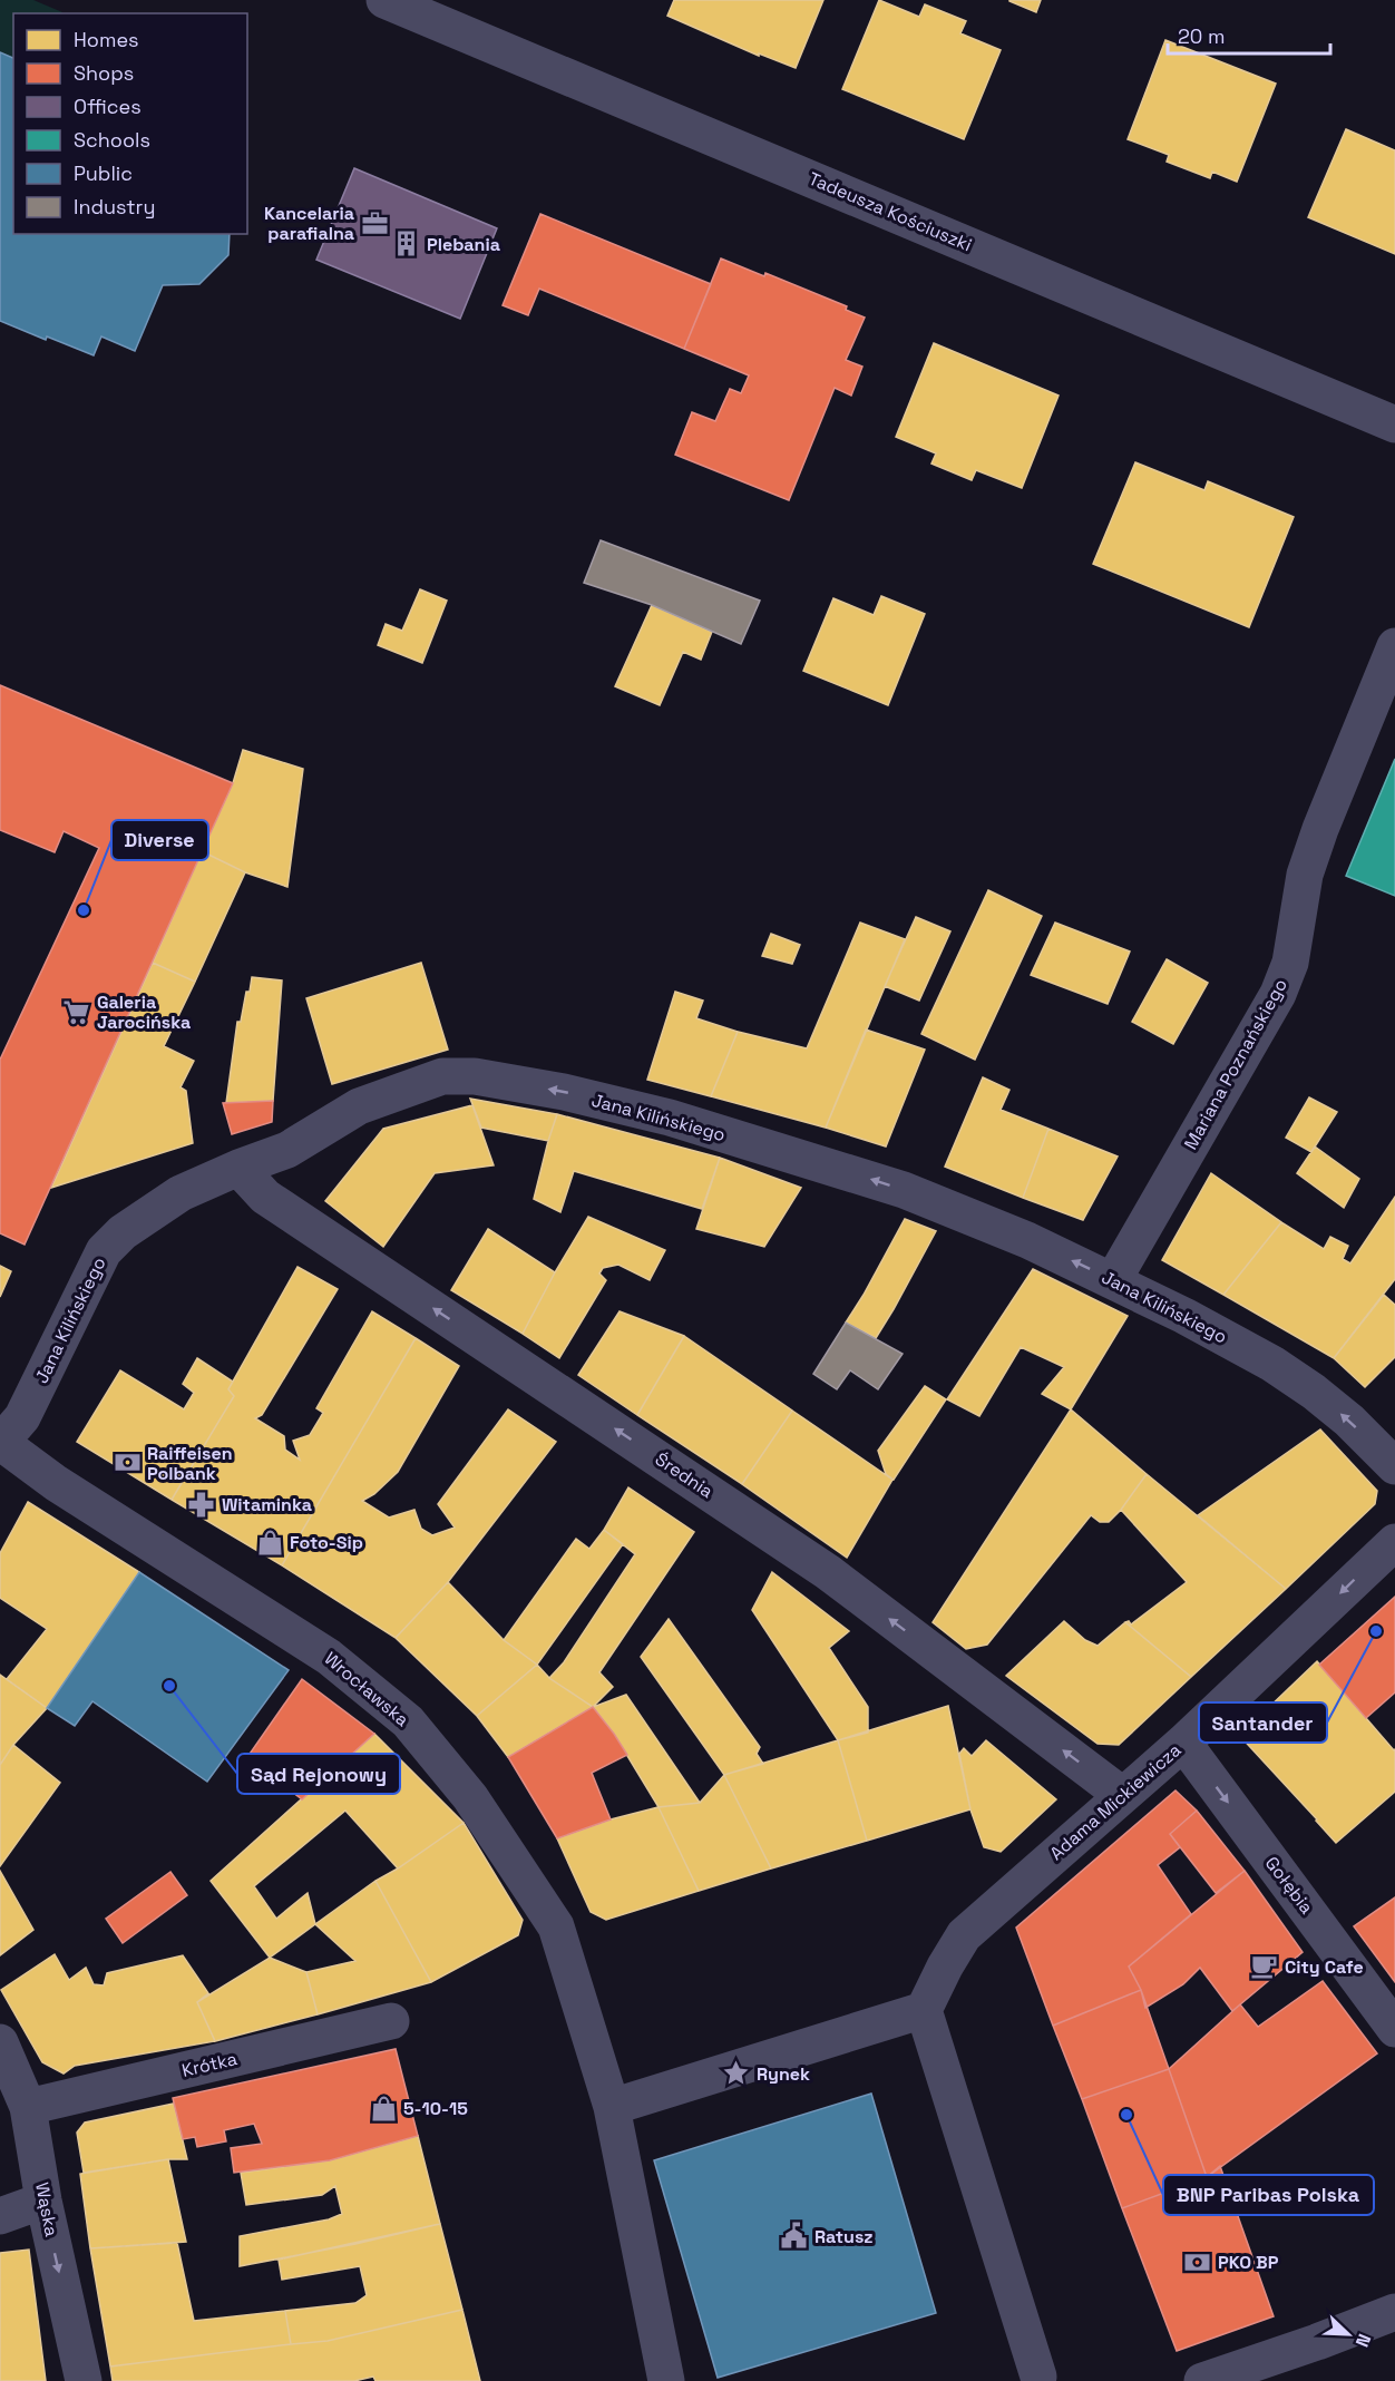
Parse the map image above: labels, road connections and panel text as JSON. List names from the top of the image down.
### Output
{
  "streets": {
    "street": [
      "Tadeusza Kościuszki",
      "Mariana Poznańskiego",
      "Jana Kilińskiego",
      "Średnia",
      "Wrocławska",
      "Adama Mickiewicza",
      "Gołębia",
      "Krótka",
      "Wąska"
    ]
  },
  "crossings": [
    ["Mariana Poznańskiego", "Jana Kilińskiego"],
    ["Jana Kilińskiego", "Średnia"],
    ["Jana Kilińskiego", "Wrocławska"],
    ["Średnia", "Adama Mickiewicza"],
    ["Adama Mickiewicza", "Gołębia"],
    ["Krótka", "Wąska"]
  ],
  "one_way": [
    "Jana Kilińskiego",
    "Średnia",
    "Adama Mickiewicza",
    "Gołębia",
    "Wąska"
  ],
  "places": {
    "office": ["Kancelaria parafialna"],
    "building": ["Plebania"],
    "other": [
      "Diverse",
      "Santander",
      "Sąd Rejonowy",
      "BNP Paribas Polska"
    ],
    "supermarket": ["Galeria Jarocińska"],
    "bank": ["Raiffeisen Polbank", "PKO BP"],
    "pharmacy": ["Witaminka"],
    "shop": ["Foto-Sip", "5-10-15"],
    "cafe": ["City Cafe"],
    "place": ["Rynek"],
    "public building": ["Ratusz"]
  },
  "legend": [
    "Homes",
    "Shops",
    "Offices",
    "Schools",
    "Public",
    "Industry"
  ],
  "scale_bar": "20 m",
  "north": "bottom right"
}
